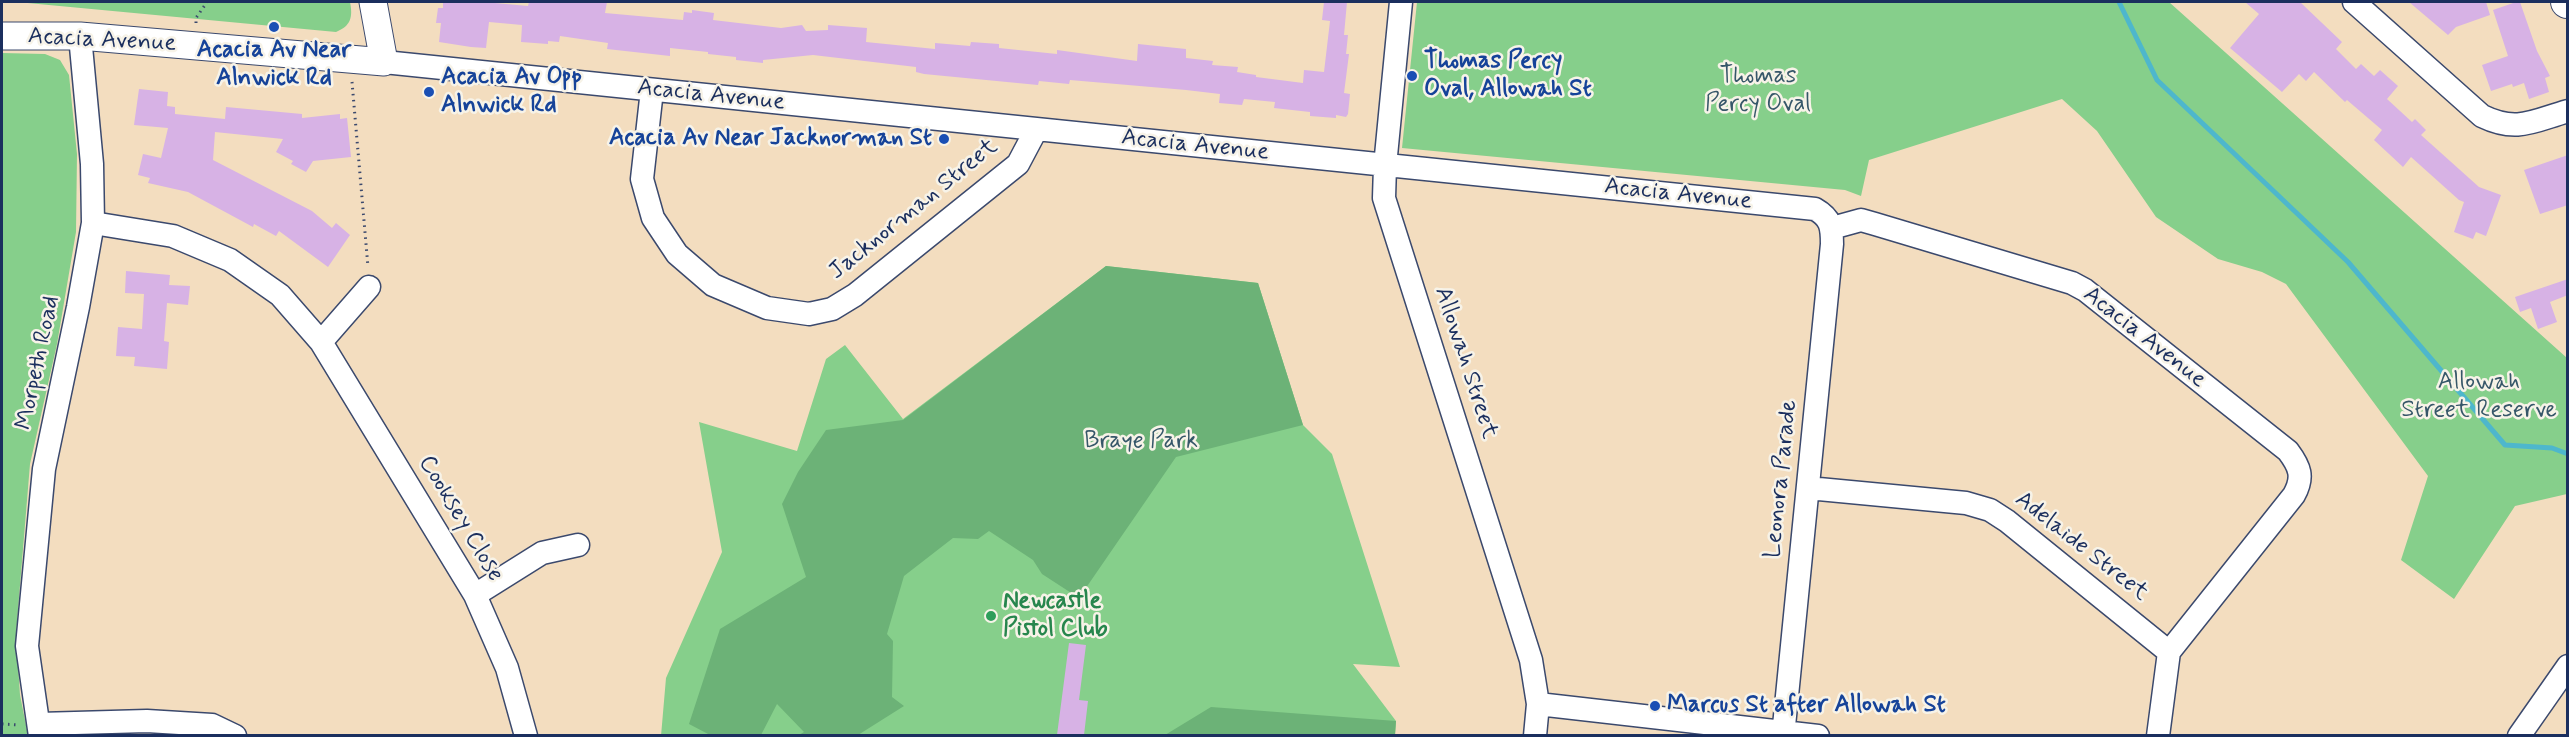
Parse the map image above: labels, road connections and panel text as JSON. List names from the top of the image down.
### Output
{
  "streets": {
    "street": [
      "Acacia Avenue",
      "Jacknorman Street",
      "Morpeth Road",
      "Allowah Street",
      "Leonora Parade",
      "Cooksey Close",
      "Adelaide Street"
    ]
  },
  "crossings": [
    ["Acacia Avenue", "Jacknorman Street"],
    ["Acacia Avenue", "Morpeth Road"],
    ["Acacia Avenue", "Allowah Street"],
    ["Acacia Avenue", "Leonora Parade"],
    ["Acacia Avenue", "Adelaide Street"],
    ["Morpeth Road", "Cooksey Close"],
    ["Leonora Parade", "Adelaide Street"]
  ],
  "parks": ["Thomas Percy Oval", "Allowah Street Reserve", "Braye Park"],
  "places": [
    "Acacia Av Near Alnwick Rd",
    "Thomas Percy Oval, Allowah St",
    "Acacia Av Opp Alnwick Rd",
    "Acacia Av Near Jacknorman St",
    "Newcastle Pistol Club",
    "Marcus St after Allowah St"
  ]
}
